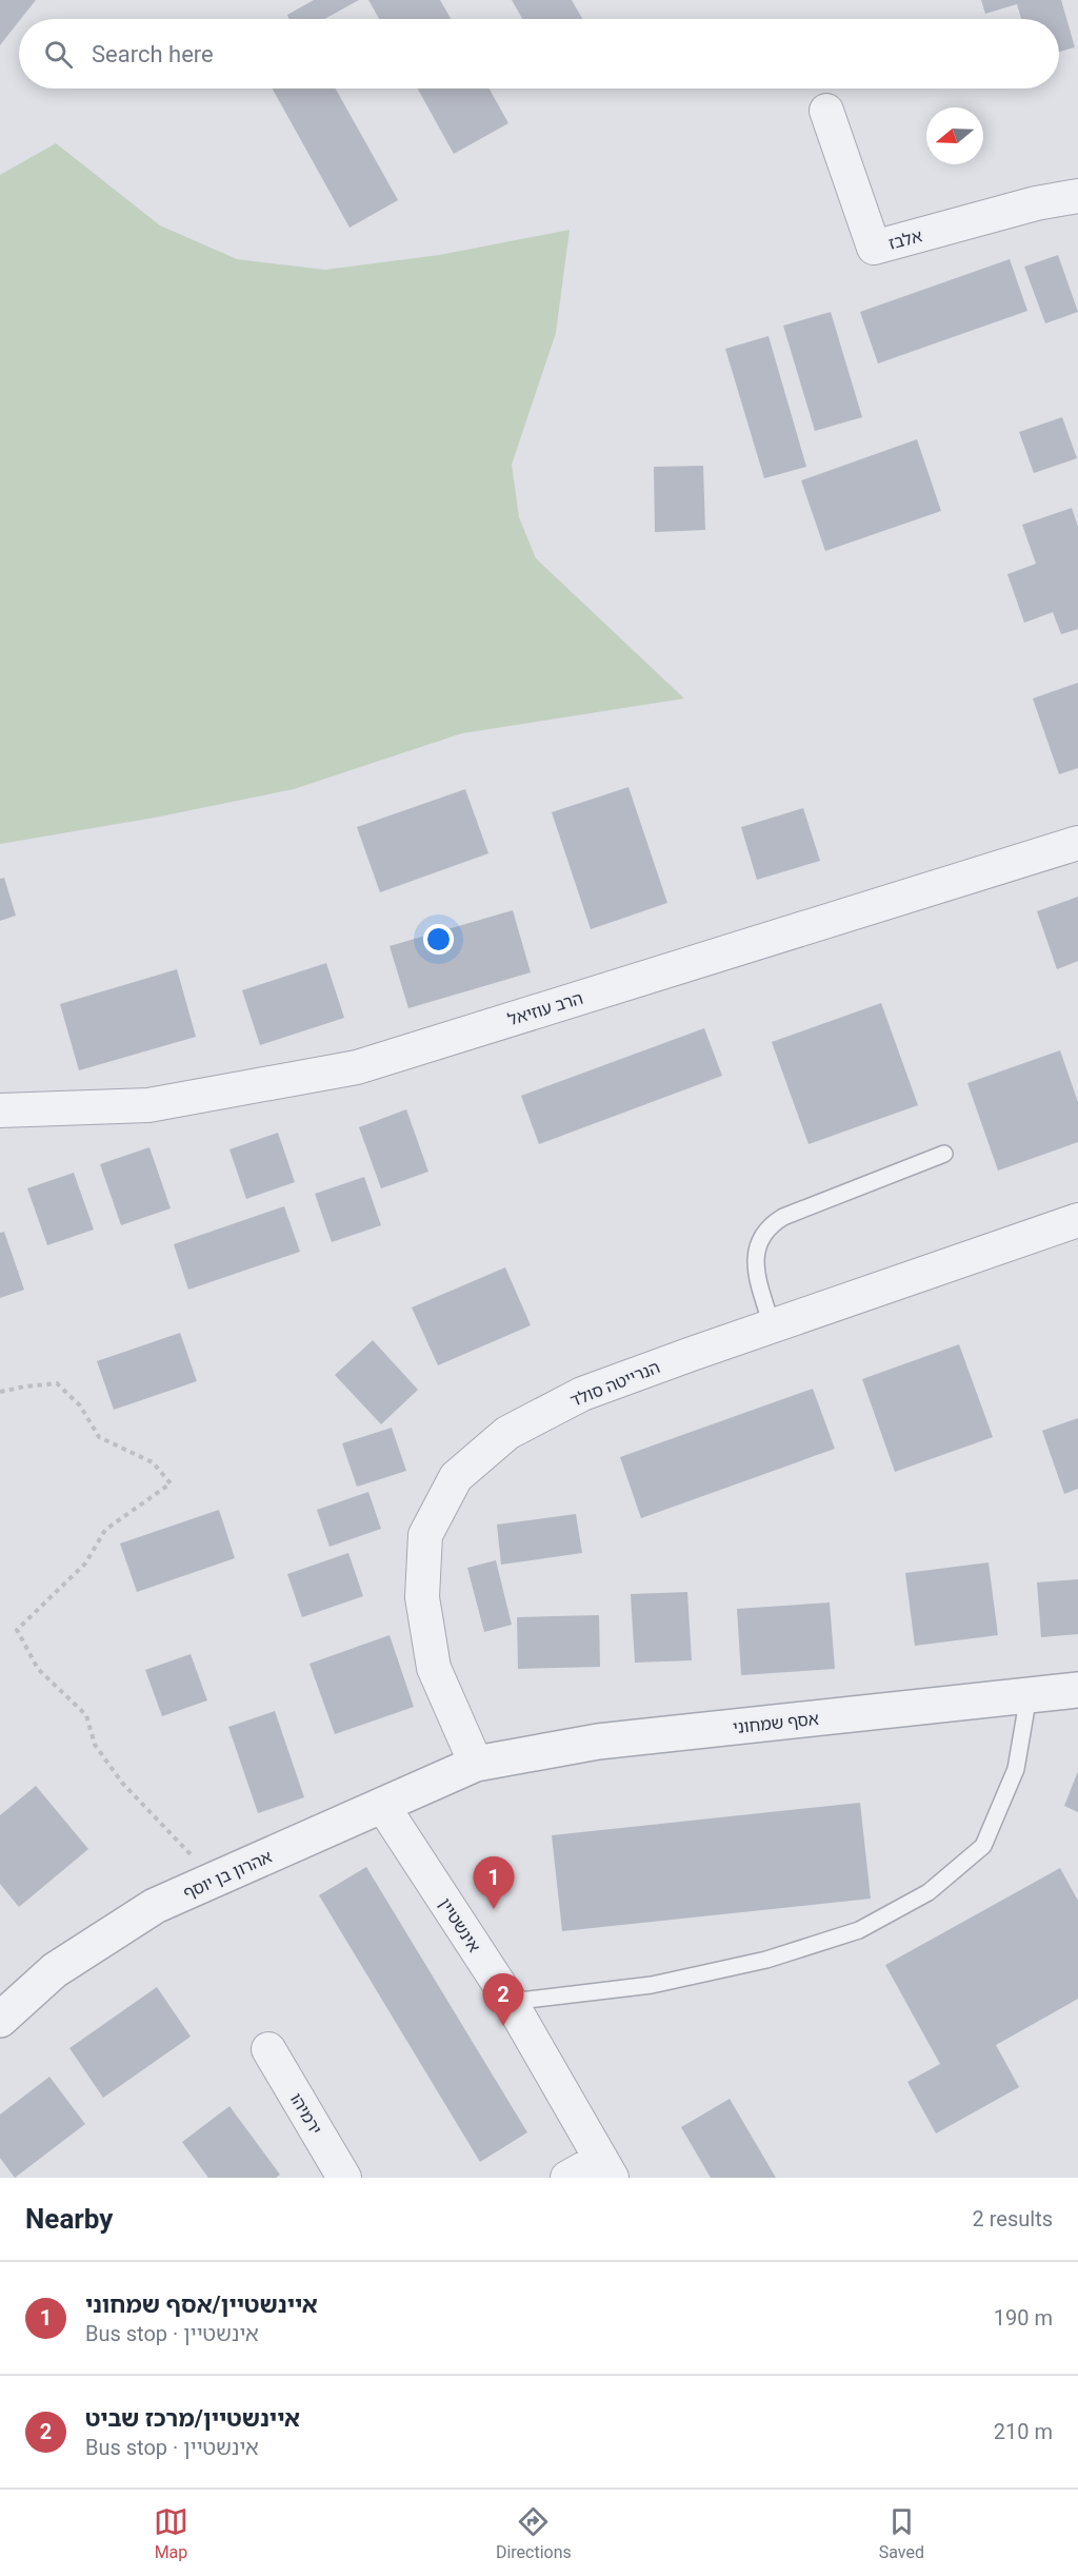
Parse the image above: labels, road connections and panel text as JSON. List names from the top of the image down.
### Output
{
  "streets": {
    "street": [
      "אלבז",
      "הרב עוזיאל",
      "הנרייטה סולד",
      "אסף שמחוני",
      "אהרון בן יוסף",
      "אינשטיין",
      "ירמיהו"
    ]
  },
  "crossings": [
    ["הנרייטה סולד", "אסף שמחוני"],
    ["הנרייטה סולד", "אהרון בן יוסף"],
    ["אסף שמחוני", "אהרון בן יוסף"],
    ["אהרון בן יוסף", "אינשטיין"]
  ],
  "north": "left",
  "page": {
    "search": "Search here",
    "pins": ["1", "2"],
    "heading": ["Nearby", "2 results"],
    "list": [
      {
        "mark": "1",
        "name": "איינשטיין/אסף שמחוני",
        "note": "Bus stop · אינשטיין",
        "value": "190 m"
      },
      {
        "mark": "2",
        "name": "איינשטיין/מרכז שביט",
        "note": "Bus stop · אינשטיין",
        "value": "210 m"
      }
    ],
    "nav": ["Map", "Directions", "Saved"]
  }
}
